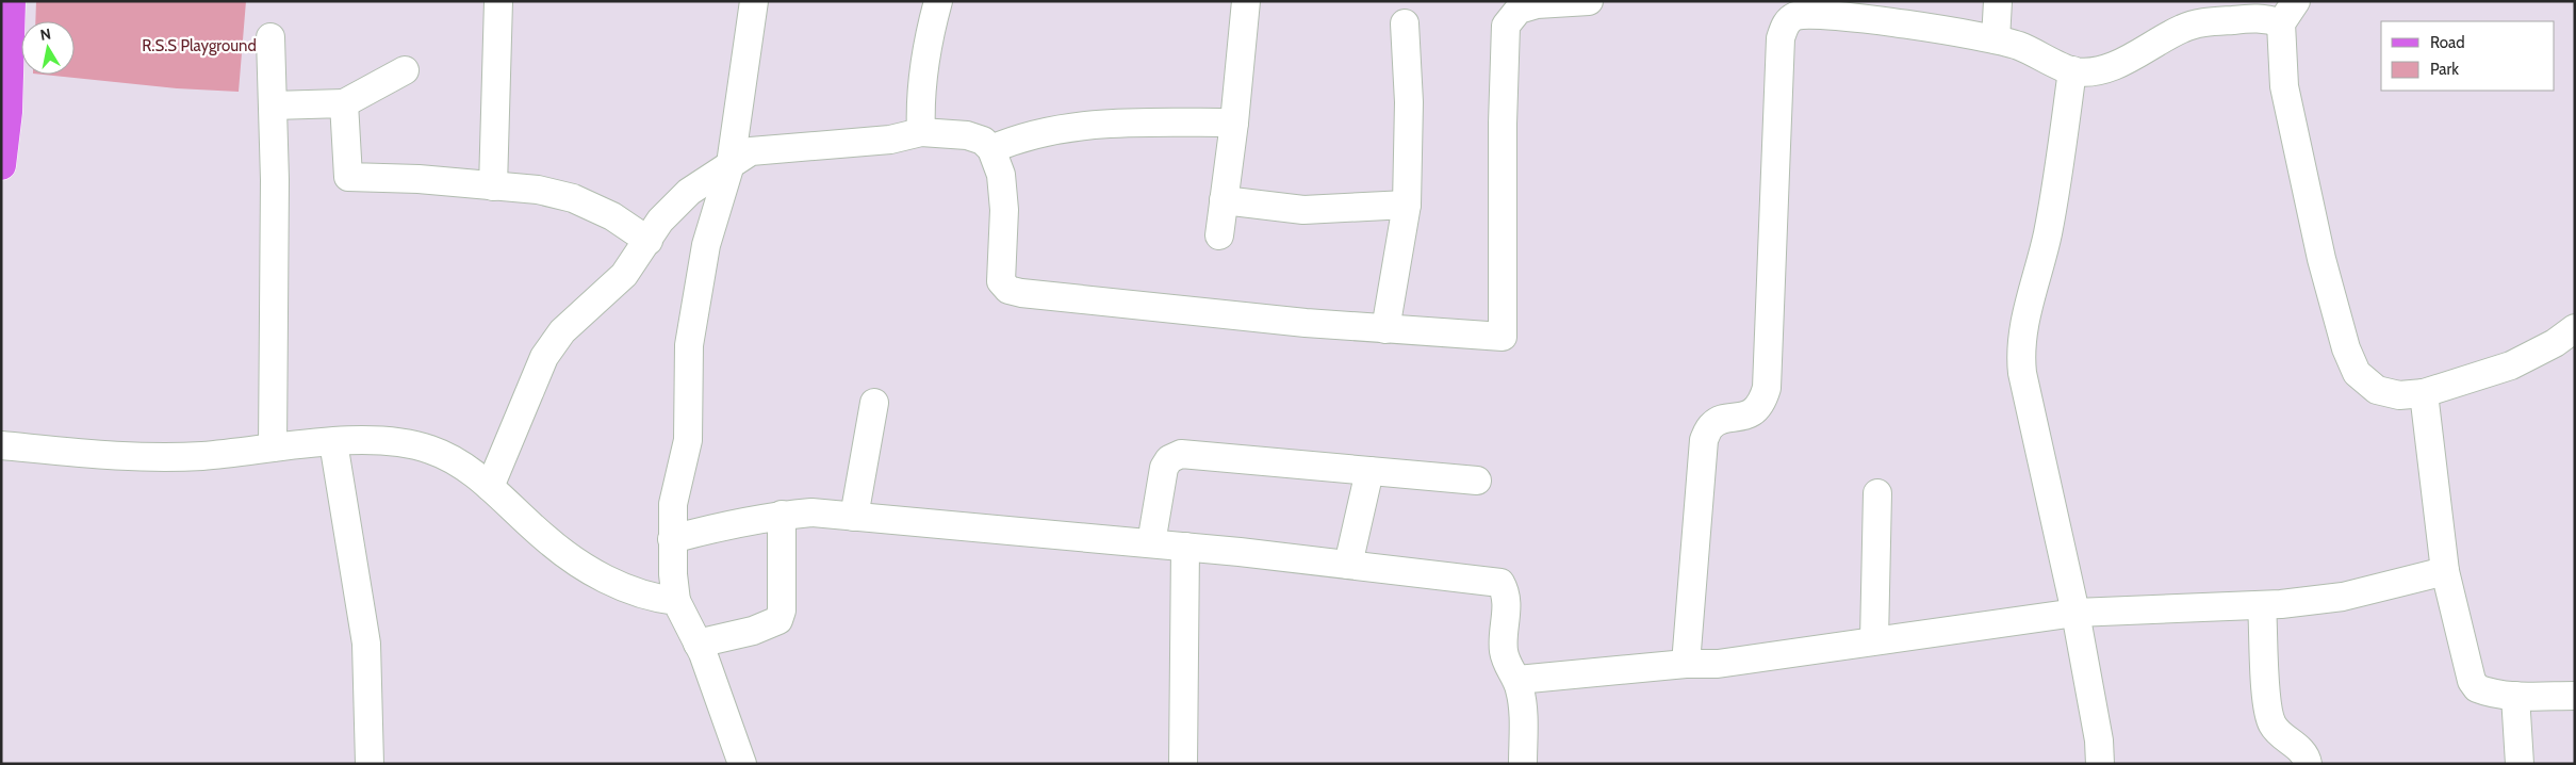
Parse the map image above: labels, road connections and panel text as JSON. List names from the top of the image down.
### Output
{
  "parks": ["R.S.S Playground"],
  "legend": ["Road", "Park"],
  "north": "top"
}
